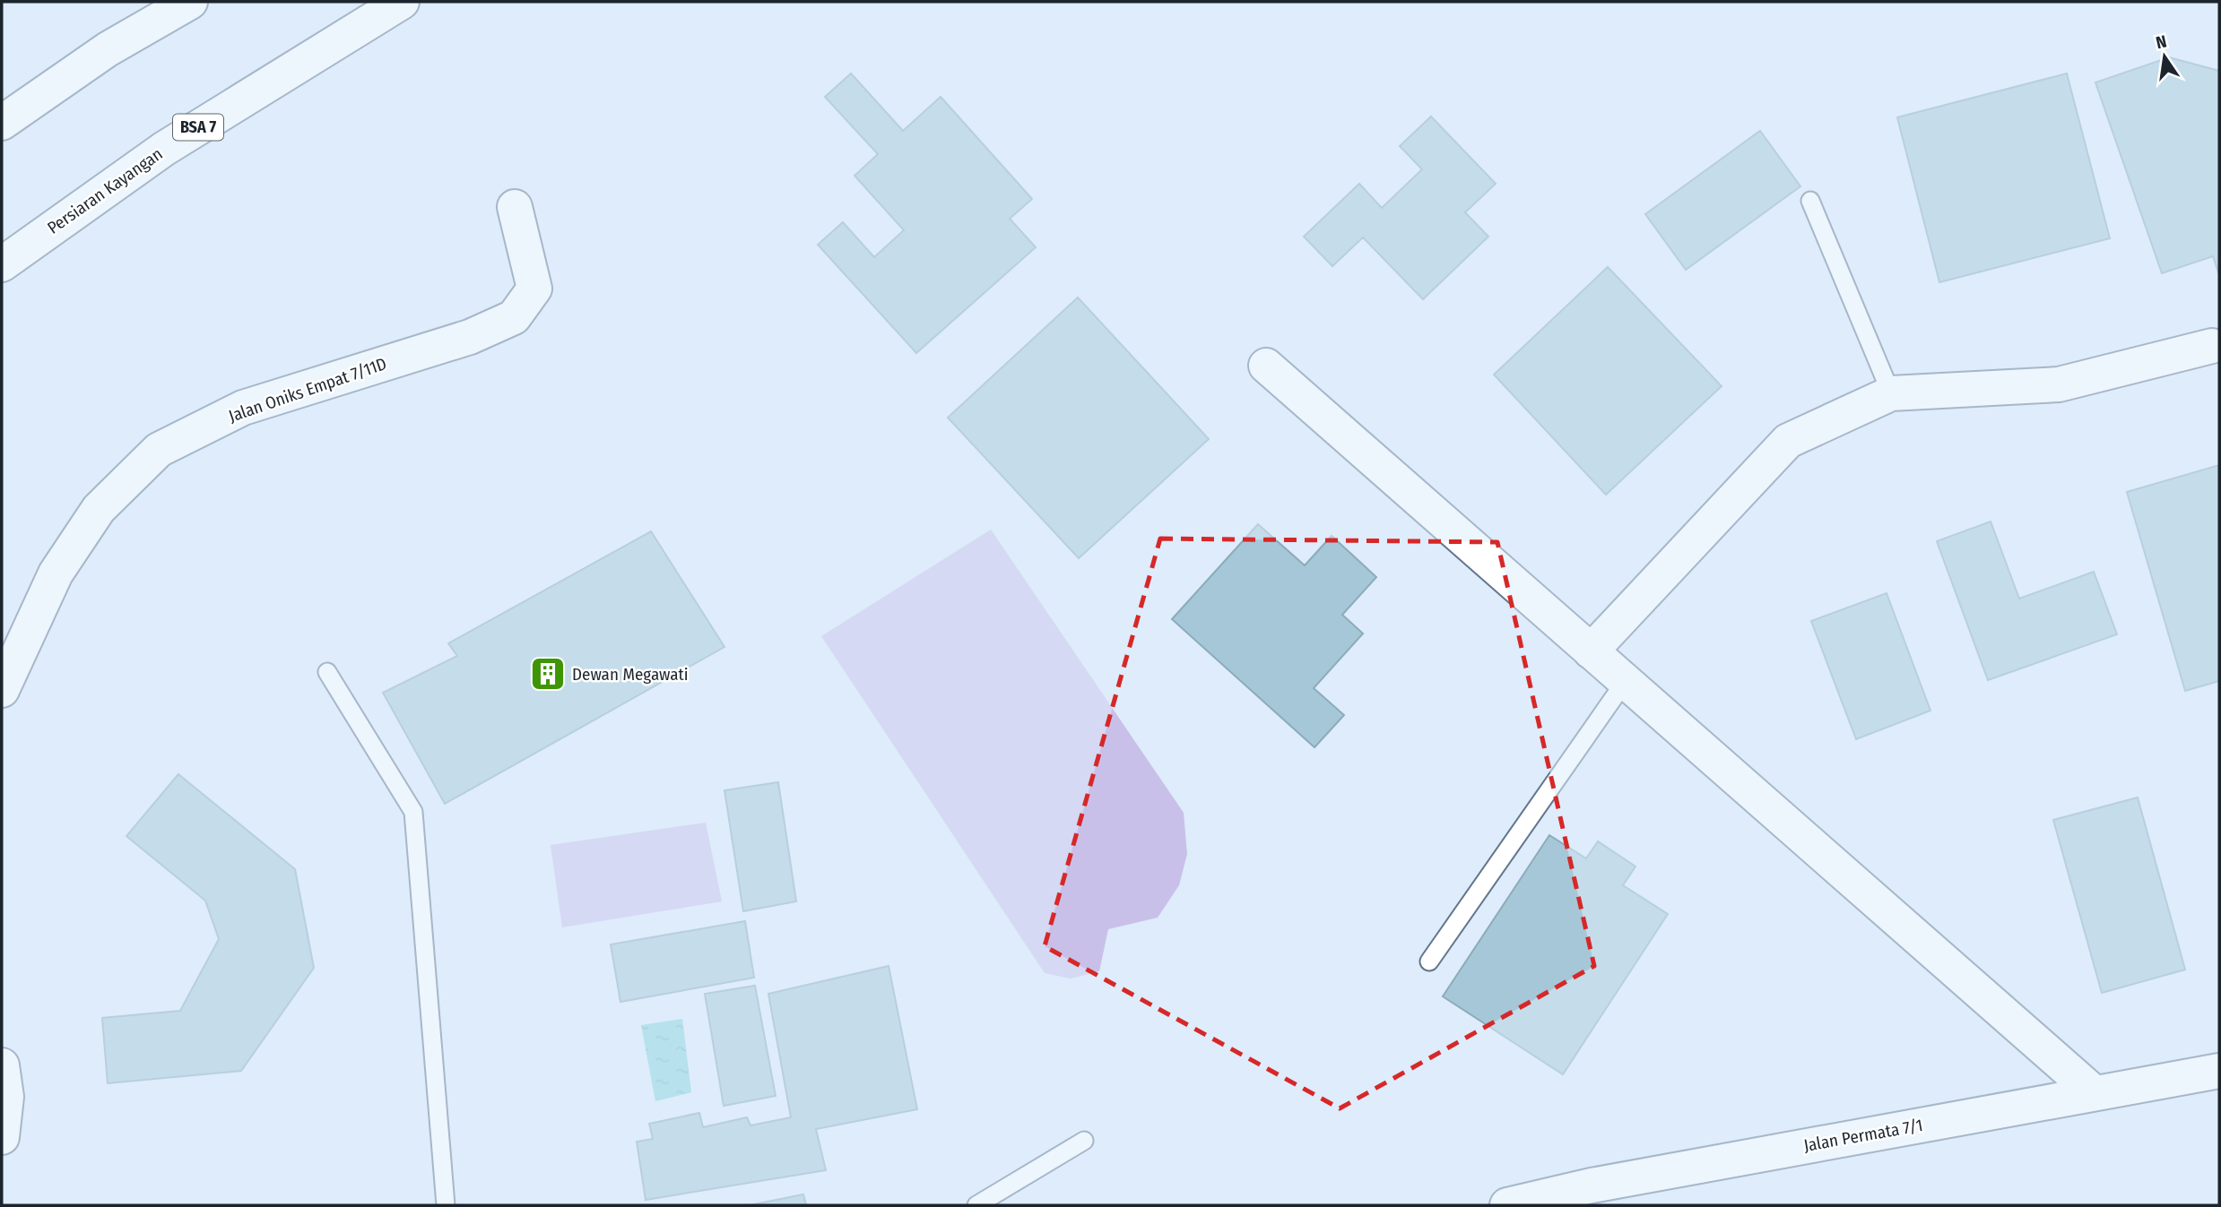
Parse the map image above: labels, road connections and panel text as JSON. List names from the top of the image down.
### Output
{
  "streets": {
    "street": [
      "BSA 7",
      "Persiaran Kayangan",
      "Jalan Oniks Empat 7/11D",
      "Jalan Permata 7/1"
    ]
  },
  "places": {
    "building": ["Dewan Megawati"]
  },
  "north": "top"
}
